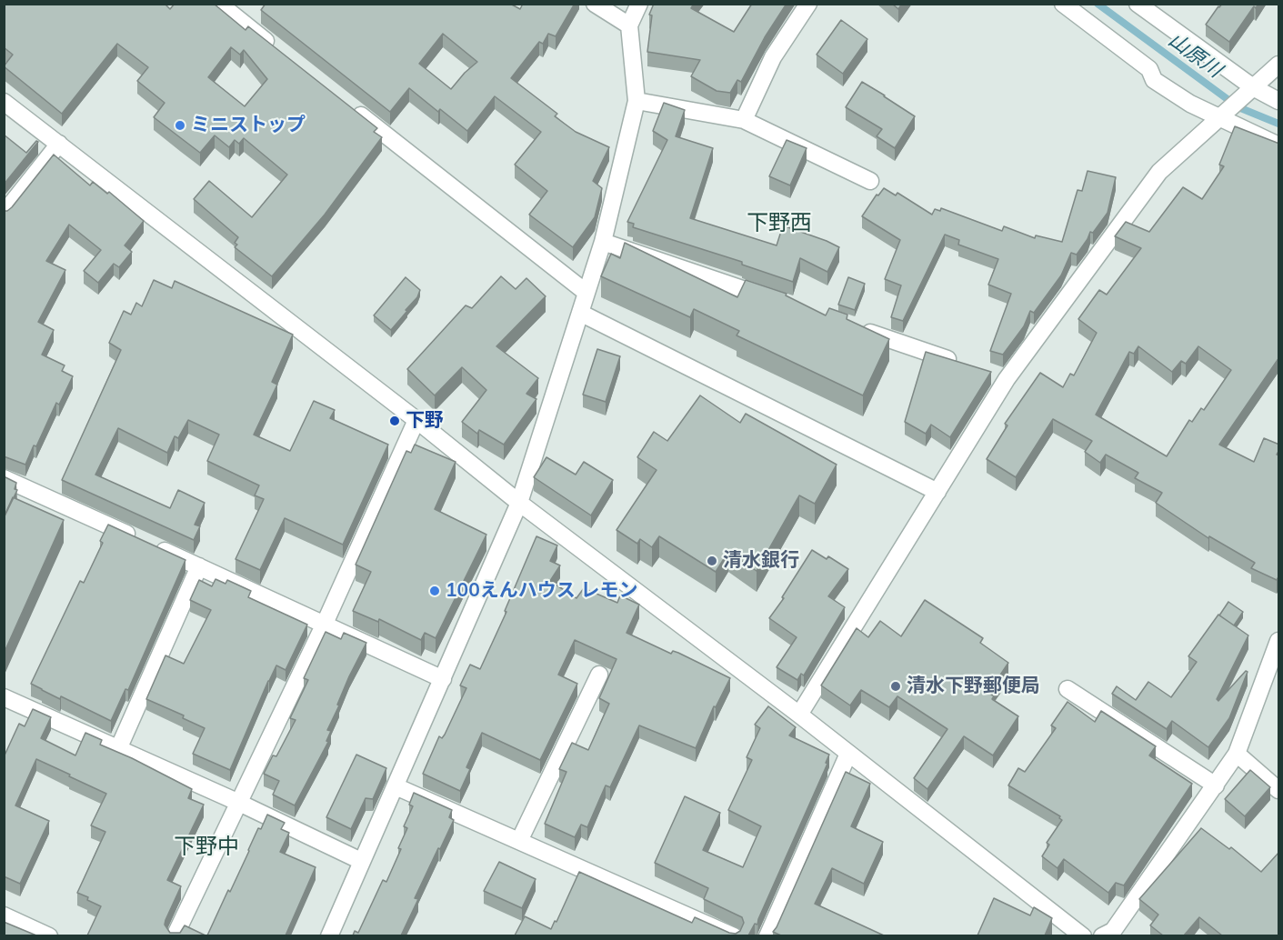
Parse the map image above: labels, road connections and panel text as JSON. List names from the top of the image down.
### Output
{
  "districts": ["下野西", "下野中"],
  "water": ["山原川"],
  "places": [
    "ミニストップ",
    "下野",
    "清水銀行",
    "100えんハウス レモン",
    "清水下野郵便局"
  ]
}
